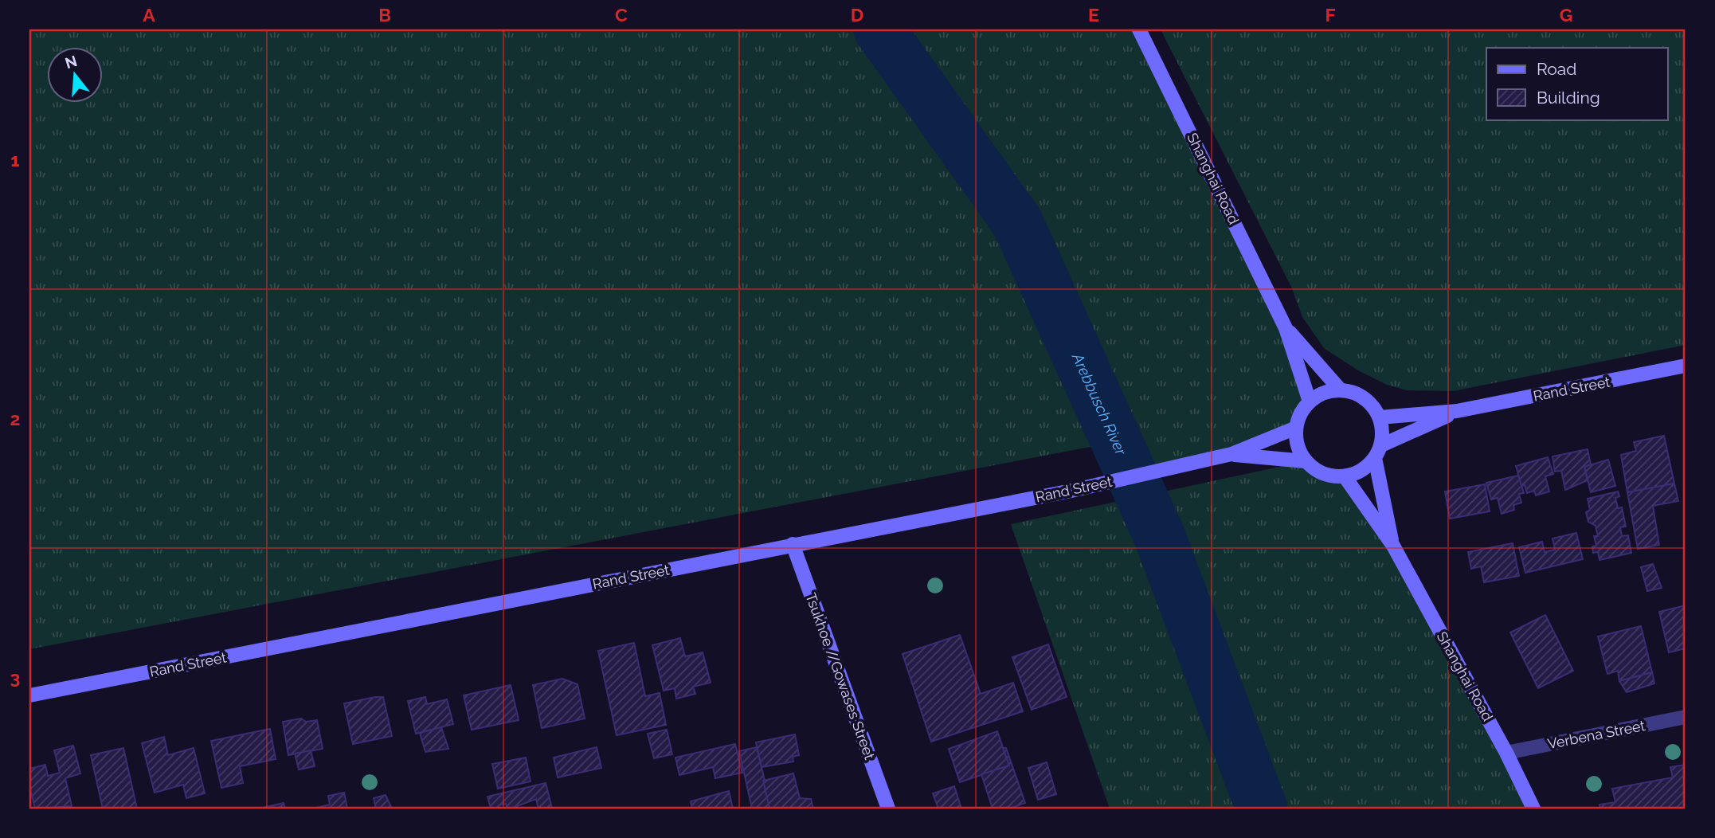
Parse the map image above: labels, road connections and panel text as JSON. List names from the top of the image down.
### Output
{
  "streets": {
    "street": [
      "Shanghai Road",
      "Rand Street",
      "Tsukhoe //Gowases Street",
      "Verbena Street"
    ]
  },
  "crossings": [
    ["Shanghai Road", "Rand Street"],
    ["Shanghai Road", "Verbena Street"],
    ["Rand Street", "Tsukhoe //Gowases Street"]
  ],
  "water": ["Arebbusch River"],
  "legend": ["Road", "Building"],
  "north": "top",
  "grid": {
    "columns": [
      "A",
      "B",
      "C",
      "D",
      "E",
      "F",
      "G"
    ],
    "rows": ["1", "2", "3"]
  }
}
